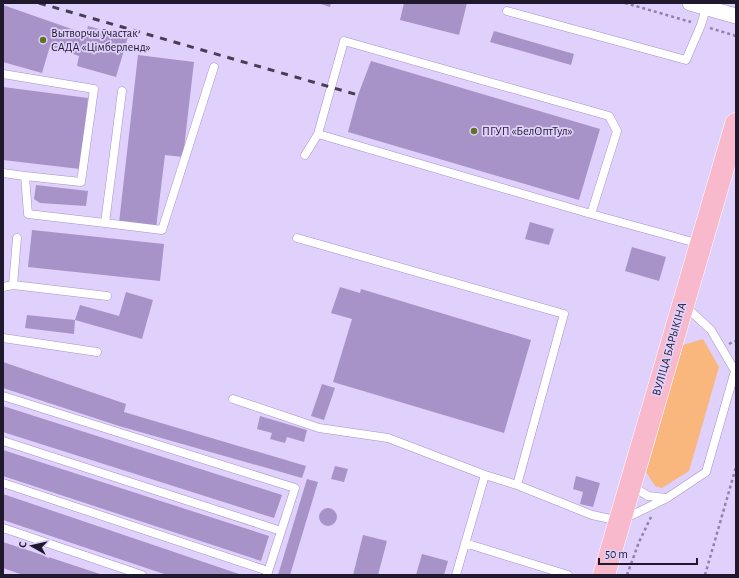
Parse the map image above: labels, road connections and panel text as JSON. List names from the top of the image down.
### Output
{
  "streets": {
    "main road": ["ВУЛІЦА БАРЫКІНА"]
  },
  "places": ["Вытворчы ўчастак САДА «Цімберленд»", "ПГУП «БелОптТул»"],
  "scale_bar": "50 m",
  "north": "left"
}
